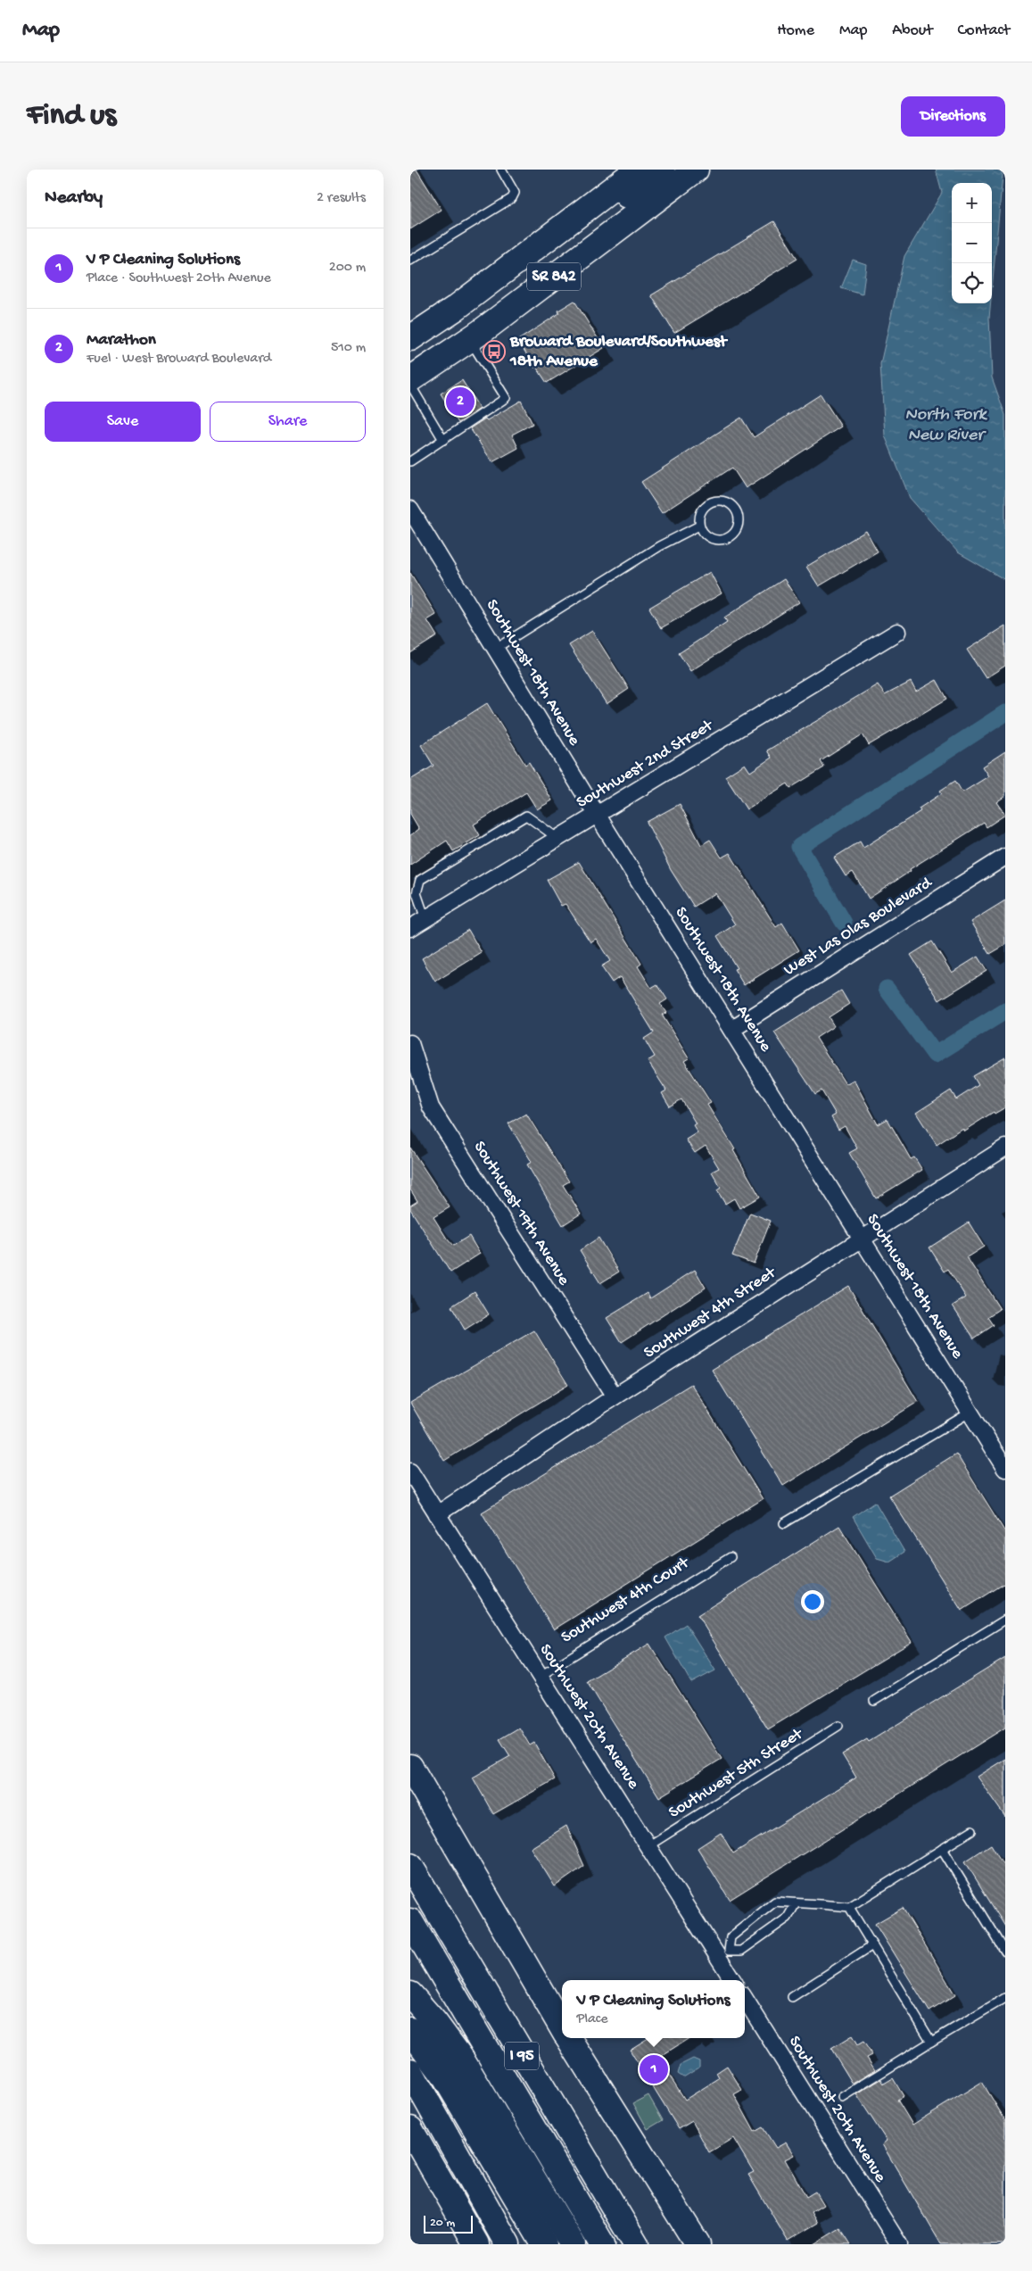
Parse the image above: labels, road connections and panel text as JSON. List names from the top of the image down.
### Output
{
  "streets": {
    "main road": ["SR 842", "I 95"],
    "street": [
      "Southwest 18th Avenue",
      "Southwest 2nd Street",
      "West Las Olas Boulevard",
      "Southwest 19th Avenue",
      "Southwest 4th Street",
      "Southwest 20th Avenue"
    ],
    "lane": ["Southwest 4th Court", "Southwest 5th Street"]
  },
  "crossings": [
    ["Southwest 18th Avenue", "Southwest 2nd Street"],
    ["Southwest 18th Avenue", "West Las Olas Boulevard"],
    ["Southwest 18th Avenue", "Southwest 4th Street"],
    ["Southwest 19th Avenue", "Southwest 4th Street"],
    ["Southwest 4th Street", "Southwest 20th Avenue"],
    ["Southwest 4th Court", "Southwest 20th Avenue"],
    ["Southwest 20th Avenue", "Southwest 5th Street"]
  ],
  "water": ["North Fork New River"],
  "places": {
    "bus stop": ["Broward Boulevard/Southwest 18th Avenue"]
  },
  "scale_bar": "20 m",
  "page": {
    "header": "Map",
    "nav": [
      "Home",
      "Map",
      "About",
      "Contact"
    ],
    "buttons": [
      "Directions",
      ["Save", "Share"]
    ],
    "title": "Find us",
    "heading": ["Nearby", "2 results"],
    "map_buttons": ["+", "−"],
    "list": [
      {
        "mark": "1",
        "name": "V P Cleaning Solutions",
        "note": "Place · Southwest 20th Avenue",
        "value": "200 m"
      },
      {
        "mark": "2",
        "name": "Marathon",
        "note": "Fuel · West Broward Boulevard",
        "value": "510 m"
      }
    ],
    "pins": ["2", "1"],
    "popup": ["V P Cleaning Solutions", "Place"],
    "scale": "20 m"
  }
}
